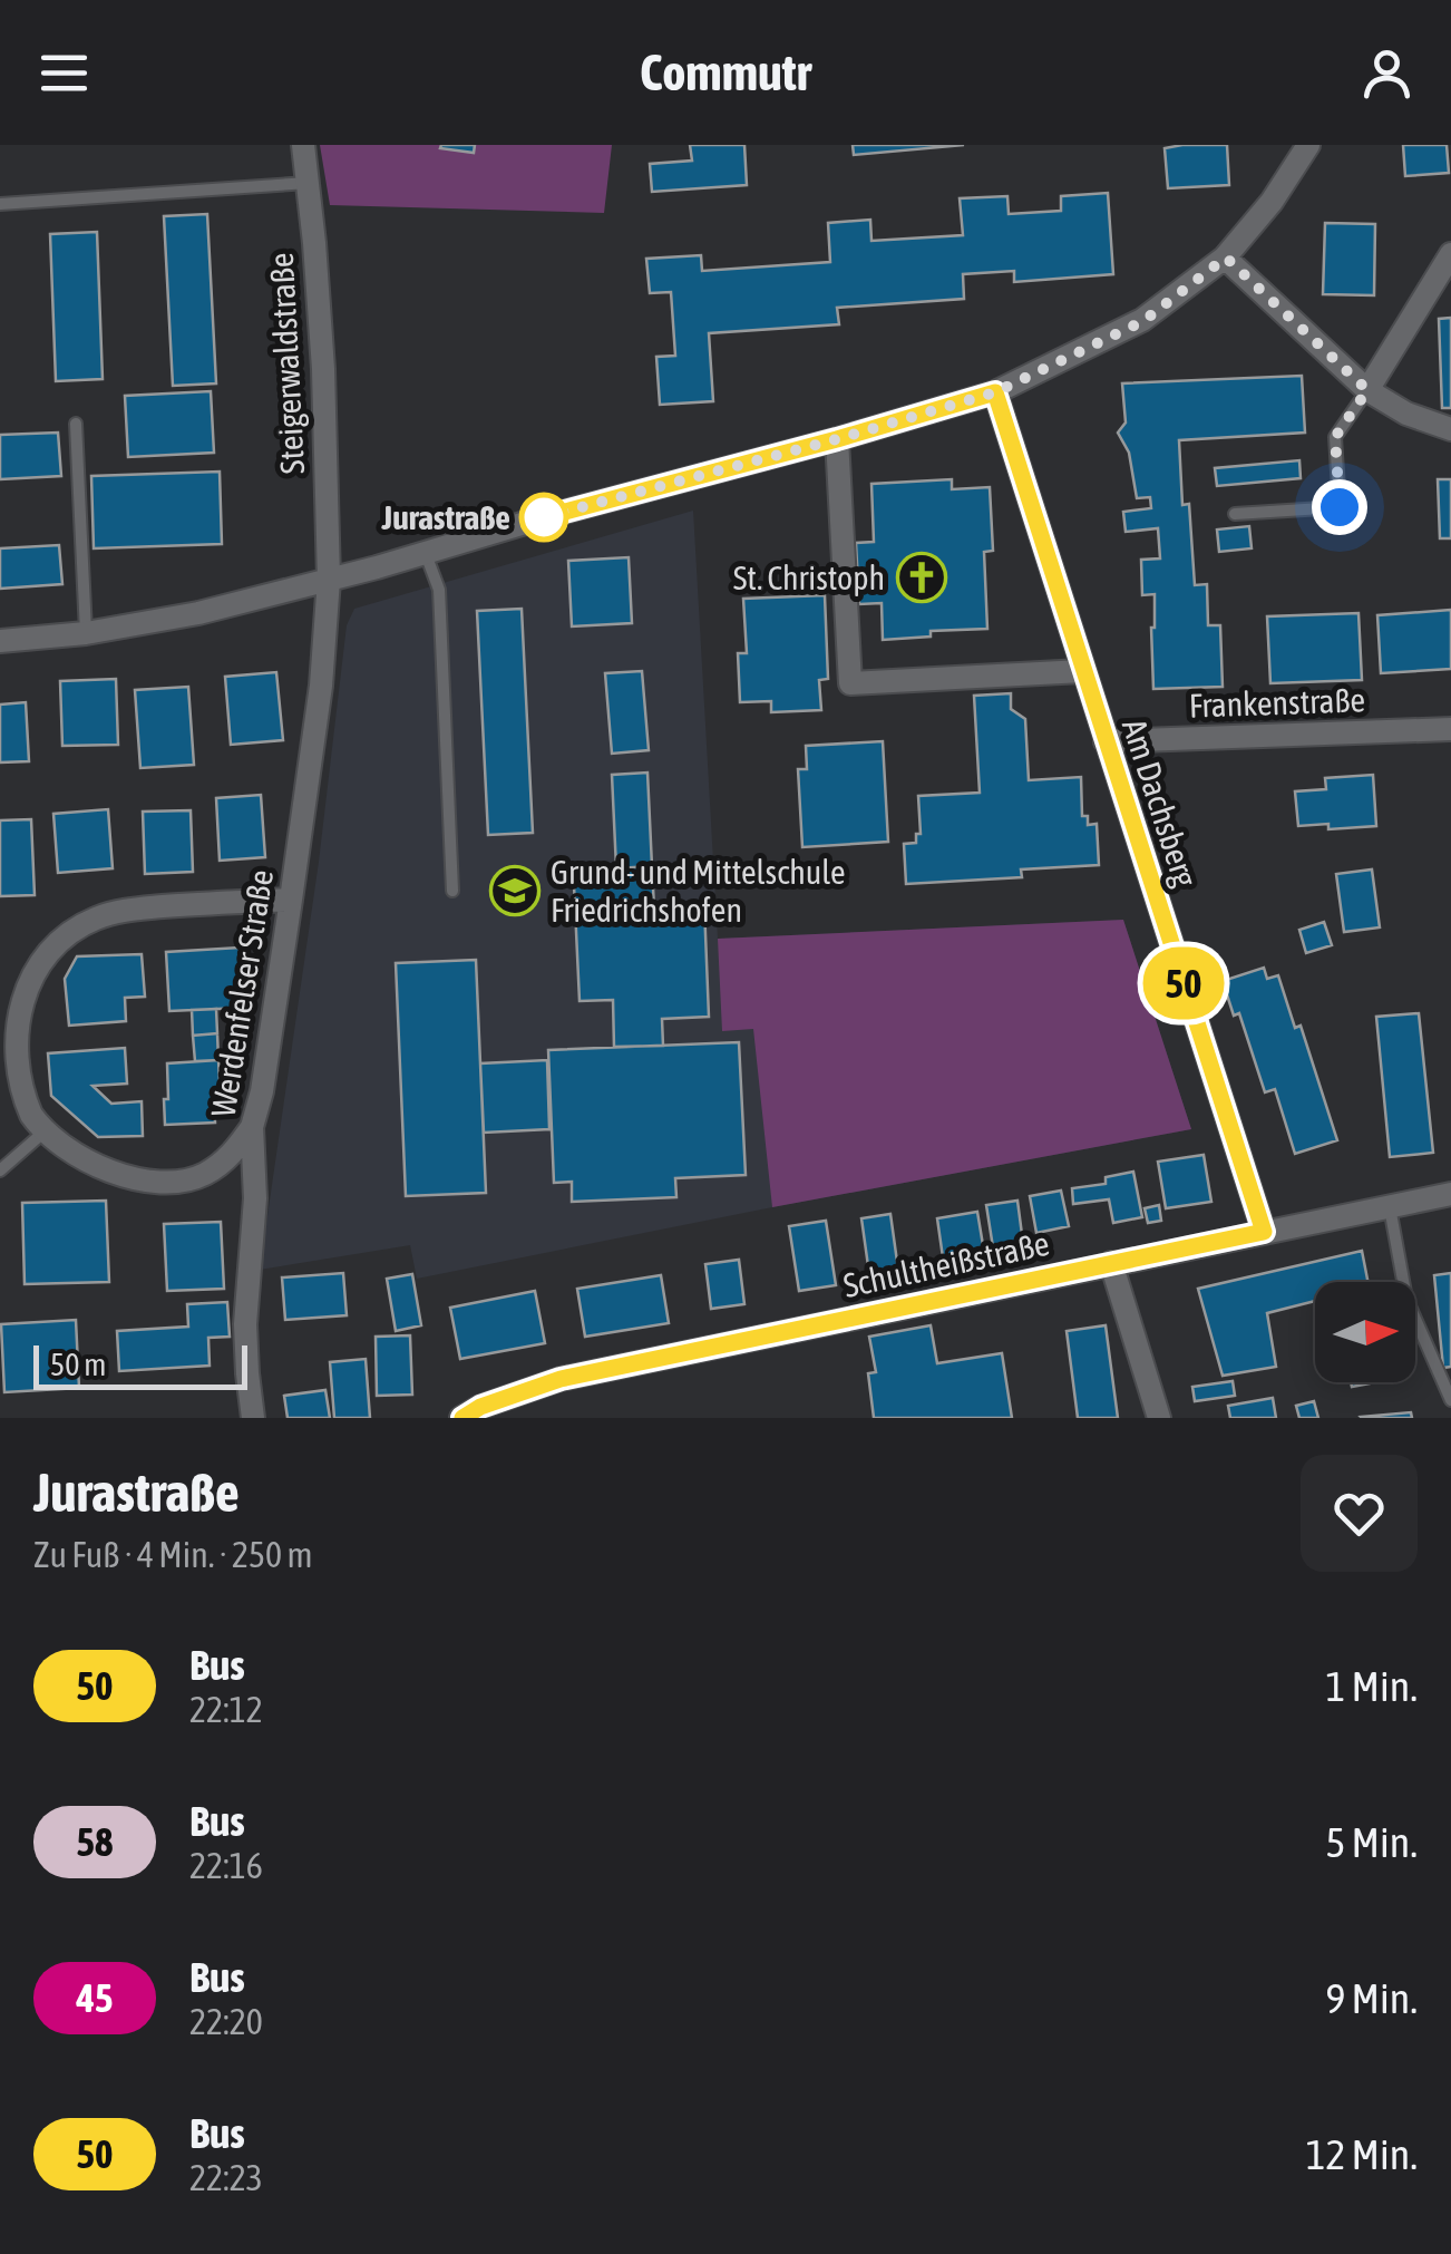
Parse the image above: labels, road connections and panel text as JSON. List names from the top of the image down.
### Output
{
  "streets": {
    "street": [
      "Steigerwaldstraße",
      "Frankenstraße",
      "Am Dachsberg",
      "Werdenfelser Straße",
      "Schultheißstraße"
    ]
  },
  "crossings": [
    ["Steigerwaldstraße", "Werdenfelser Straße"],
    ["Frankenstraße", "Am Dachsberg"],
    ["Am Dachsberg", "Schultheißstraße"]
  ],
  "places": {
    "other": ["Jurastraße"],
    "church": ["St. Christoph"],
    "school or university": ["Grund- und Mittelschule Friedrichshofen"]
  },
  "lines": ["bus line 50"],
  "scale_bar": "50 m",
  "north": "right",
  "page": {
    "header": "Commutr",
    "on_map": "50",
    "scale": "50 m",
    "heading": ["Jurastraße", "Zu Fuß · 4 Min. · 250 m"],
    "list": [
      {
        "mark": "50",
        "name": "Bus",
        "note": "22:12",
        "value": "1 Min."
      },
      {
        "mark": "58",
        "name": "Bus",
        "note": "22:16",
        "value": "5 Min."
      },
      {
        "mark": "45",
        "name": "Bus",
        "note": "22:20",
        "value": "9 Min."
      },
      {
        "mark": "50",
        "name": "Bus",
        "note": "22:23",
        "value": "12 Min."
      }
    ]
  }
}
